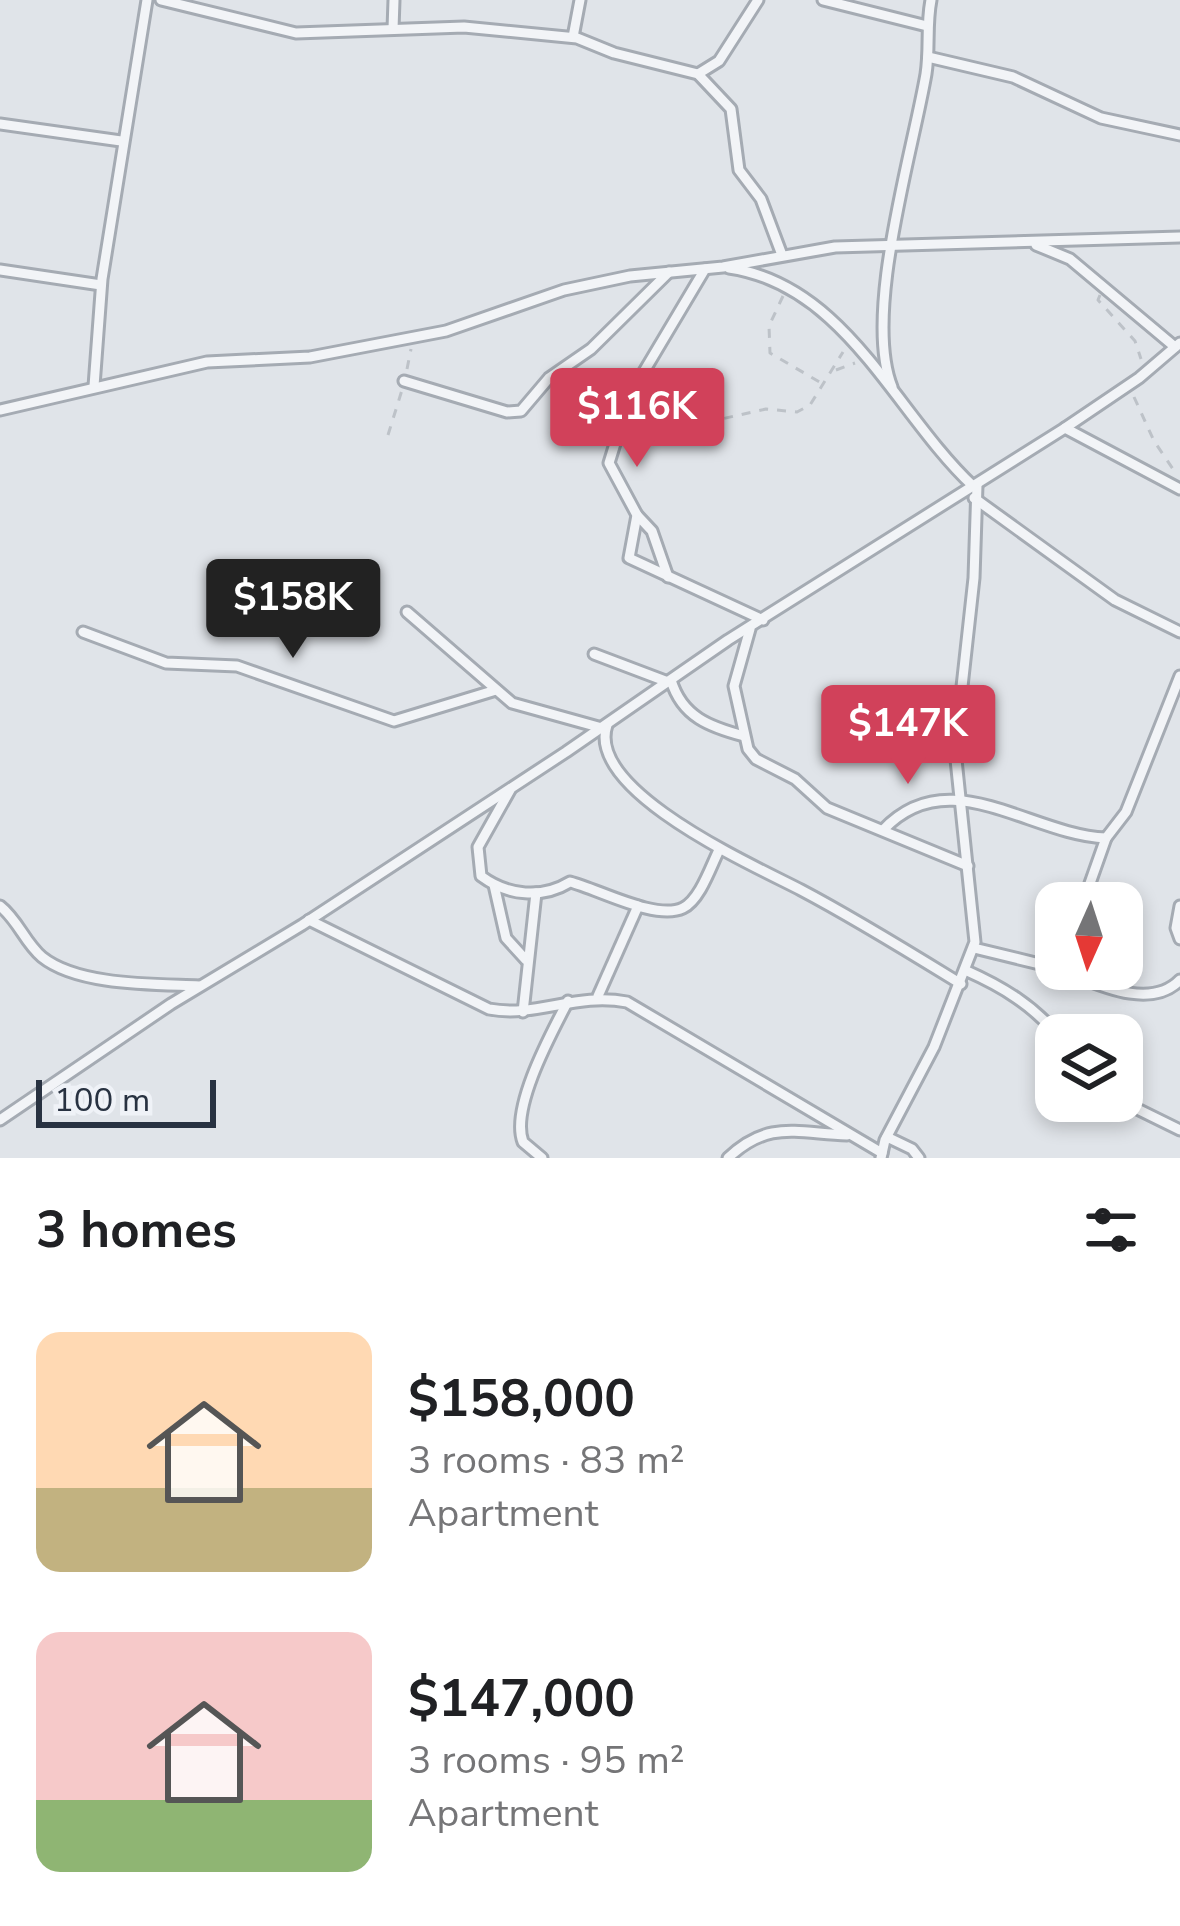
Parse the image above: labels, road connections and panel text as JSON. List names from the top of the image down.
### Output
{
  "scale_bar": "100 m",
  "north": "bottom",
  "page": {
    "price": ["$116K", "$158K", "$147K"],
    "scale": "100 m",
    "heading": "3 homes",
    "list": [
      {
        "name": "$158,000",
        "note": "3 rooms · 83 m² · Apartment"
      },
      {
        "name": "$147,000",
        "note": "3 rooms · 95 m² · Apartment"
      }
    ]
  }
}
